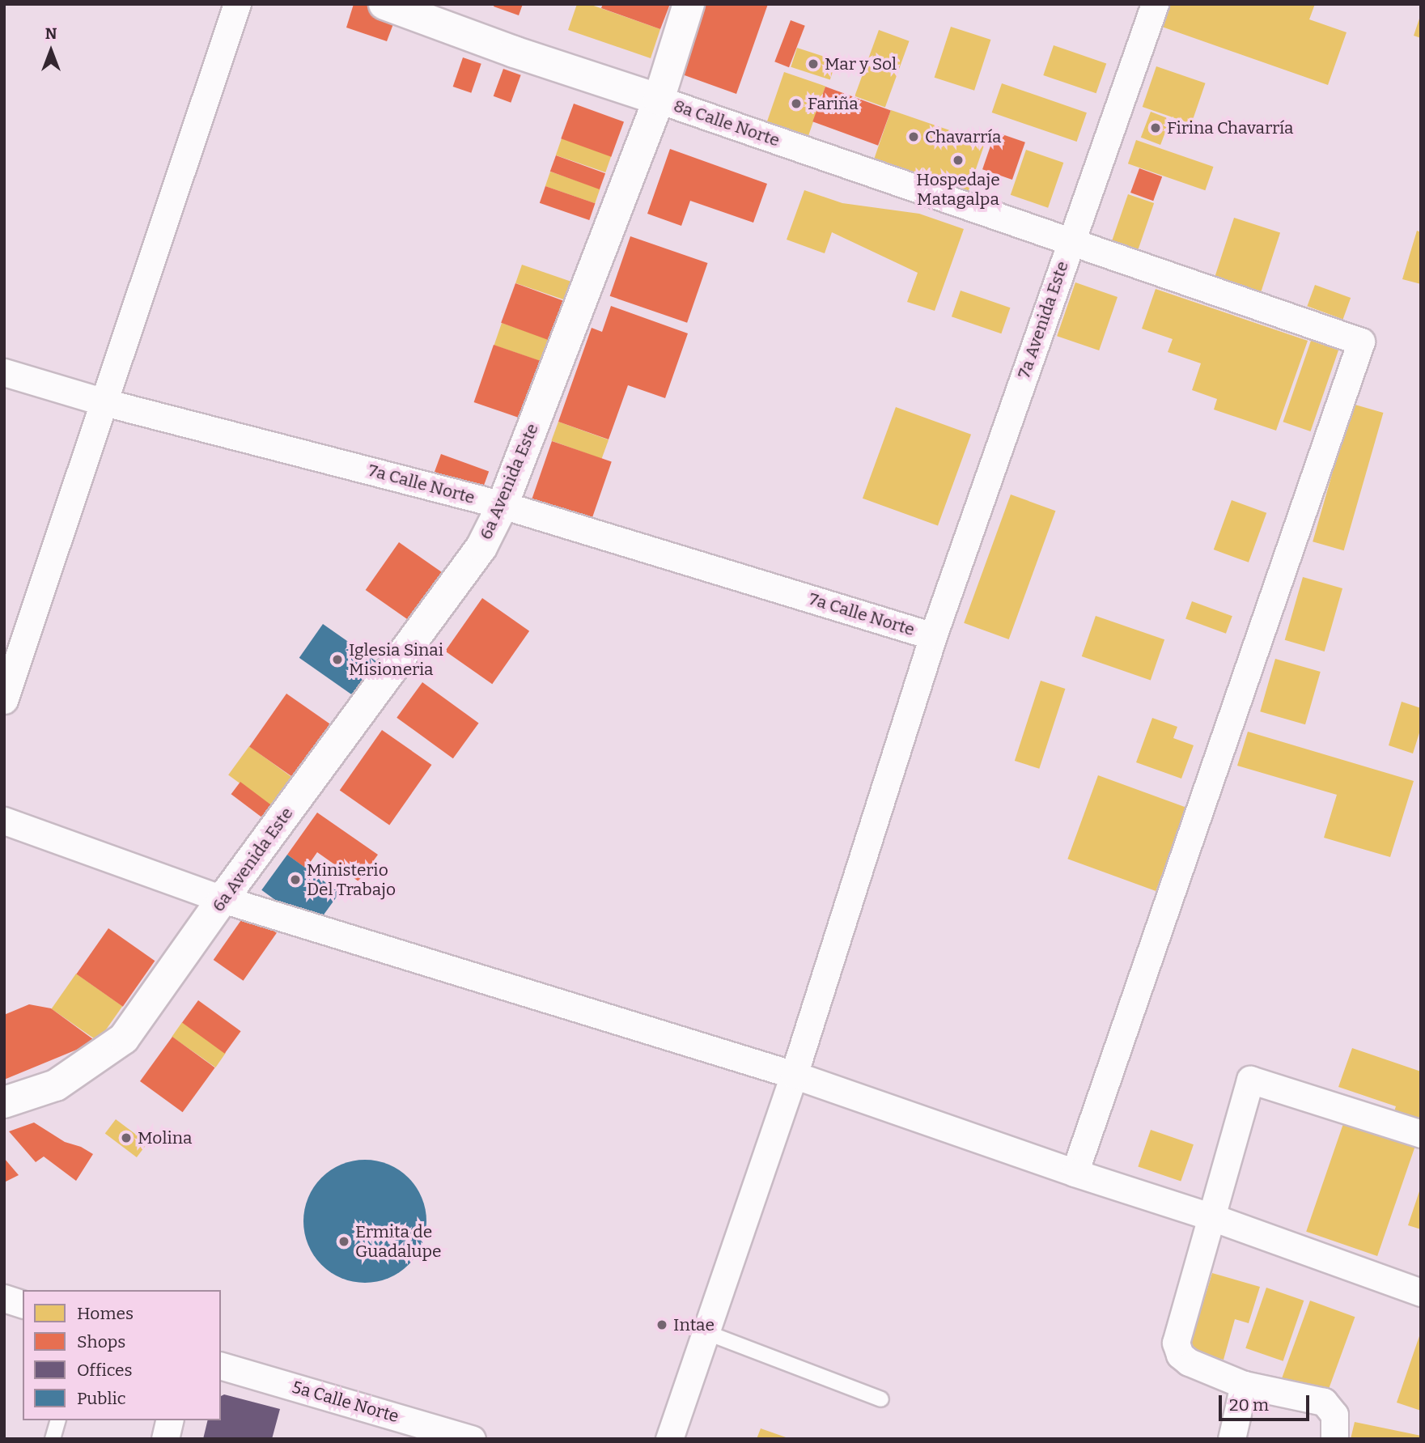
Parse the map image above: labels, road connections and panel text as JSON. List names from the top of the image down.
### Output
{
  "streets": {
    "street": [
      "8a Calle Norte",
      "7a Avenida Este",
      "6a Avenida Este",
      "7a Calle Norte",
      "5a Calle Norte"
    ]
  },
  "crossings": [
    ["8a Calle Norte", "7a Avenida Este"],
    ["8a Calle Norte", "6a Avenida Este"],
    ["7a Avenida Este", "7a Calle Norte"],
    ["6a Avenida Este", "7a Calle Norte"]
  ],
  "places": [
    "Mar y Sol",
    "Fariña",
    "Firina Chavarría",
    "Chavarría",
    "Hospedaje Matagalpa",
    "Iglesia Sinai Misioneria",
    "Ministerio Del Trabajo",
    "Molina",
    "Ermita de Guadalupe",
    "Intae"
  ],
  "legend": [
    "Homes",
    "Shops",
    "Offices",
    "Public"
  ],
  "scale_bar": "20 m",
  "north": "top"
}
